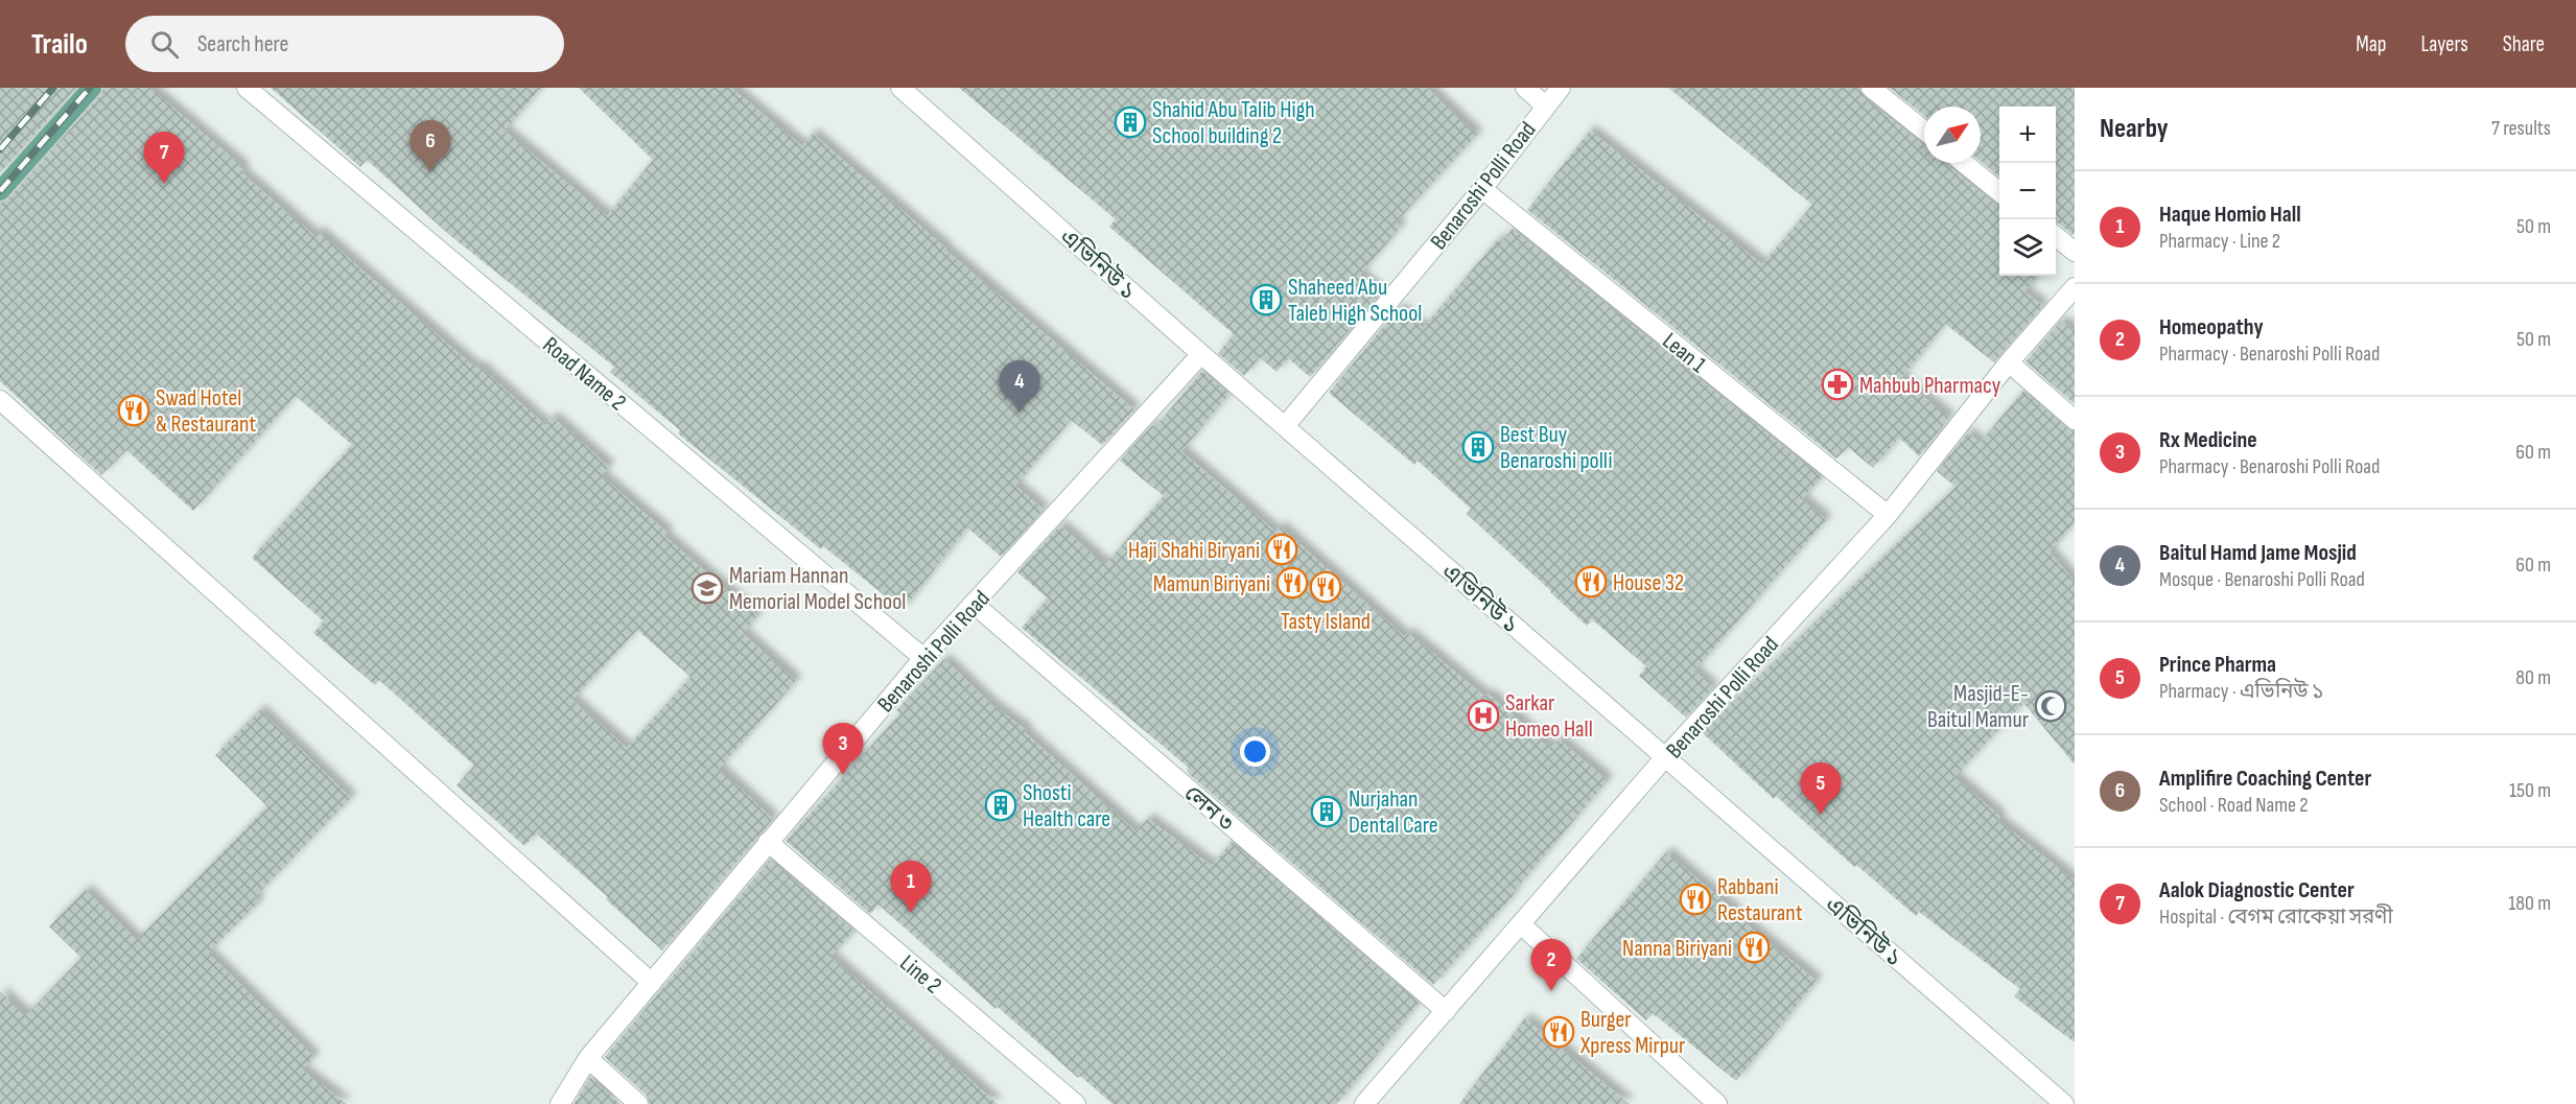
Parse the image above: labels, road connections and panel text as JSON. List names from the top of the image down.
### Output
{
  "streets": {
    "street": [
      "Benaroshi Polli Road",
      "এভিনিউ ১",
      "Lean 1",
      "Road Name 2",
      "লেন ৩",
      "Line 2"
    ]
  },
  "crossings": [
    ["Benaroshi Polli Road", "এভিনিউ ১"],
    ["Benaroshi Polli Road", "Lean 1"],
    ["Benaroshi Polli Road", "Road Name 2"],
    ["Benaroshi Polli Road", "লেন ৩"],
    ["Benaroshi Polli Road", "Line 2"]
  ],
  "places": {
    "building": [
      "Shahid Abu Talib High School building 2",
      "Shaheed Abu Taleb High School",
      "Best Buy Benaroshi polli",
      "Shosti Health care",
      "Nurjahan Dental Care"
    ],
    "pharmacy": ["Mahbub Pharmacy"],
    "restaurant": [
      "Swad Hotel & Restaurant",
      "Haji Shahi Biryani",
      "House 32",
      "Mamun Biriyani",
      "Tasty Island",
      "Rabbani Restaurant",
      "Nanna Biriyani",
      "Burger Xpress Mirpur"
    ],
    "school or university": ["Mariam Hannan Memorial Model School"],
    "mosque": ["Masjid-E- Baitul Mamur"],
    "hospital": ["Sarkar Homeo Hall"]
  },
  "north": "top right",
  "page": {
    "header": "Trailo",
    "search": "Search here",
    "nav": ["Map", "Layers", "Share"],
    "heading": ["Nearby", "7 results"],
    "map_buttons": ["+", "−"],
    "pins": [
      "6",
      "7",
      "4",
      "3",
      "5",
      "1",
      "2"
    ],
    "list": [
      {
        "mark": "1",
        "name": "Haque Homio Hall",
        "note": "Pharmacy · Line 2",
        "value": "50 m"
      },
      {
        "mark": "2",
        "name": "Homeopathy",
        "note": "Pharmacy · Benaroshi Polli Road",
        "value": "50 m"
      },
      {
        "mark": "3",
        "name": "Rx Medicine",
        "note": "Pharmacy · Benaroshi Polli Road",
        "value": "60 m"
      },
      {
        "mark": "4",
        "name": "Baitul Hamd Jame Mosjid",
        "note": "Mosque · Benaroshi Polli Road",
        "value": "60 m"
      },
      {
        "mark": "5",
        "name": "Prince Pharma",
        "note": "Pharmacy · এভিনিউ ১",
        "value": "80 m"
      },
      {
        "mark": "6",
        "name": "Amplifire Coaching Center",
        "note": "School · Road Name 2",
        "value": "150 m"
      },
      {
        "mark": "7",
        "name": "Aalok Diagnostic Center",
        "note": "Hospital · বেগম রোকেয়া সরণী",
        "value": "180 m"
      }
    ]
  }
}
